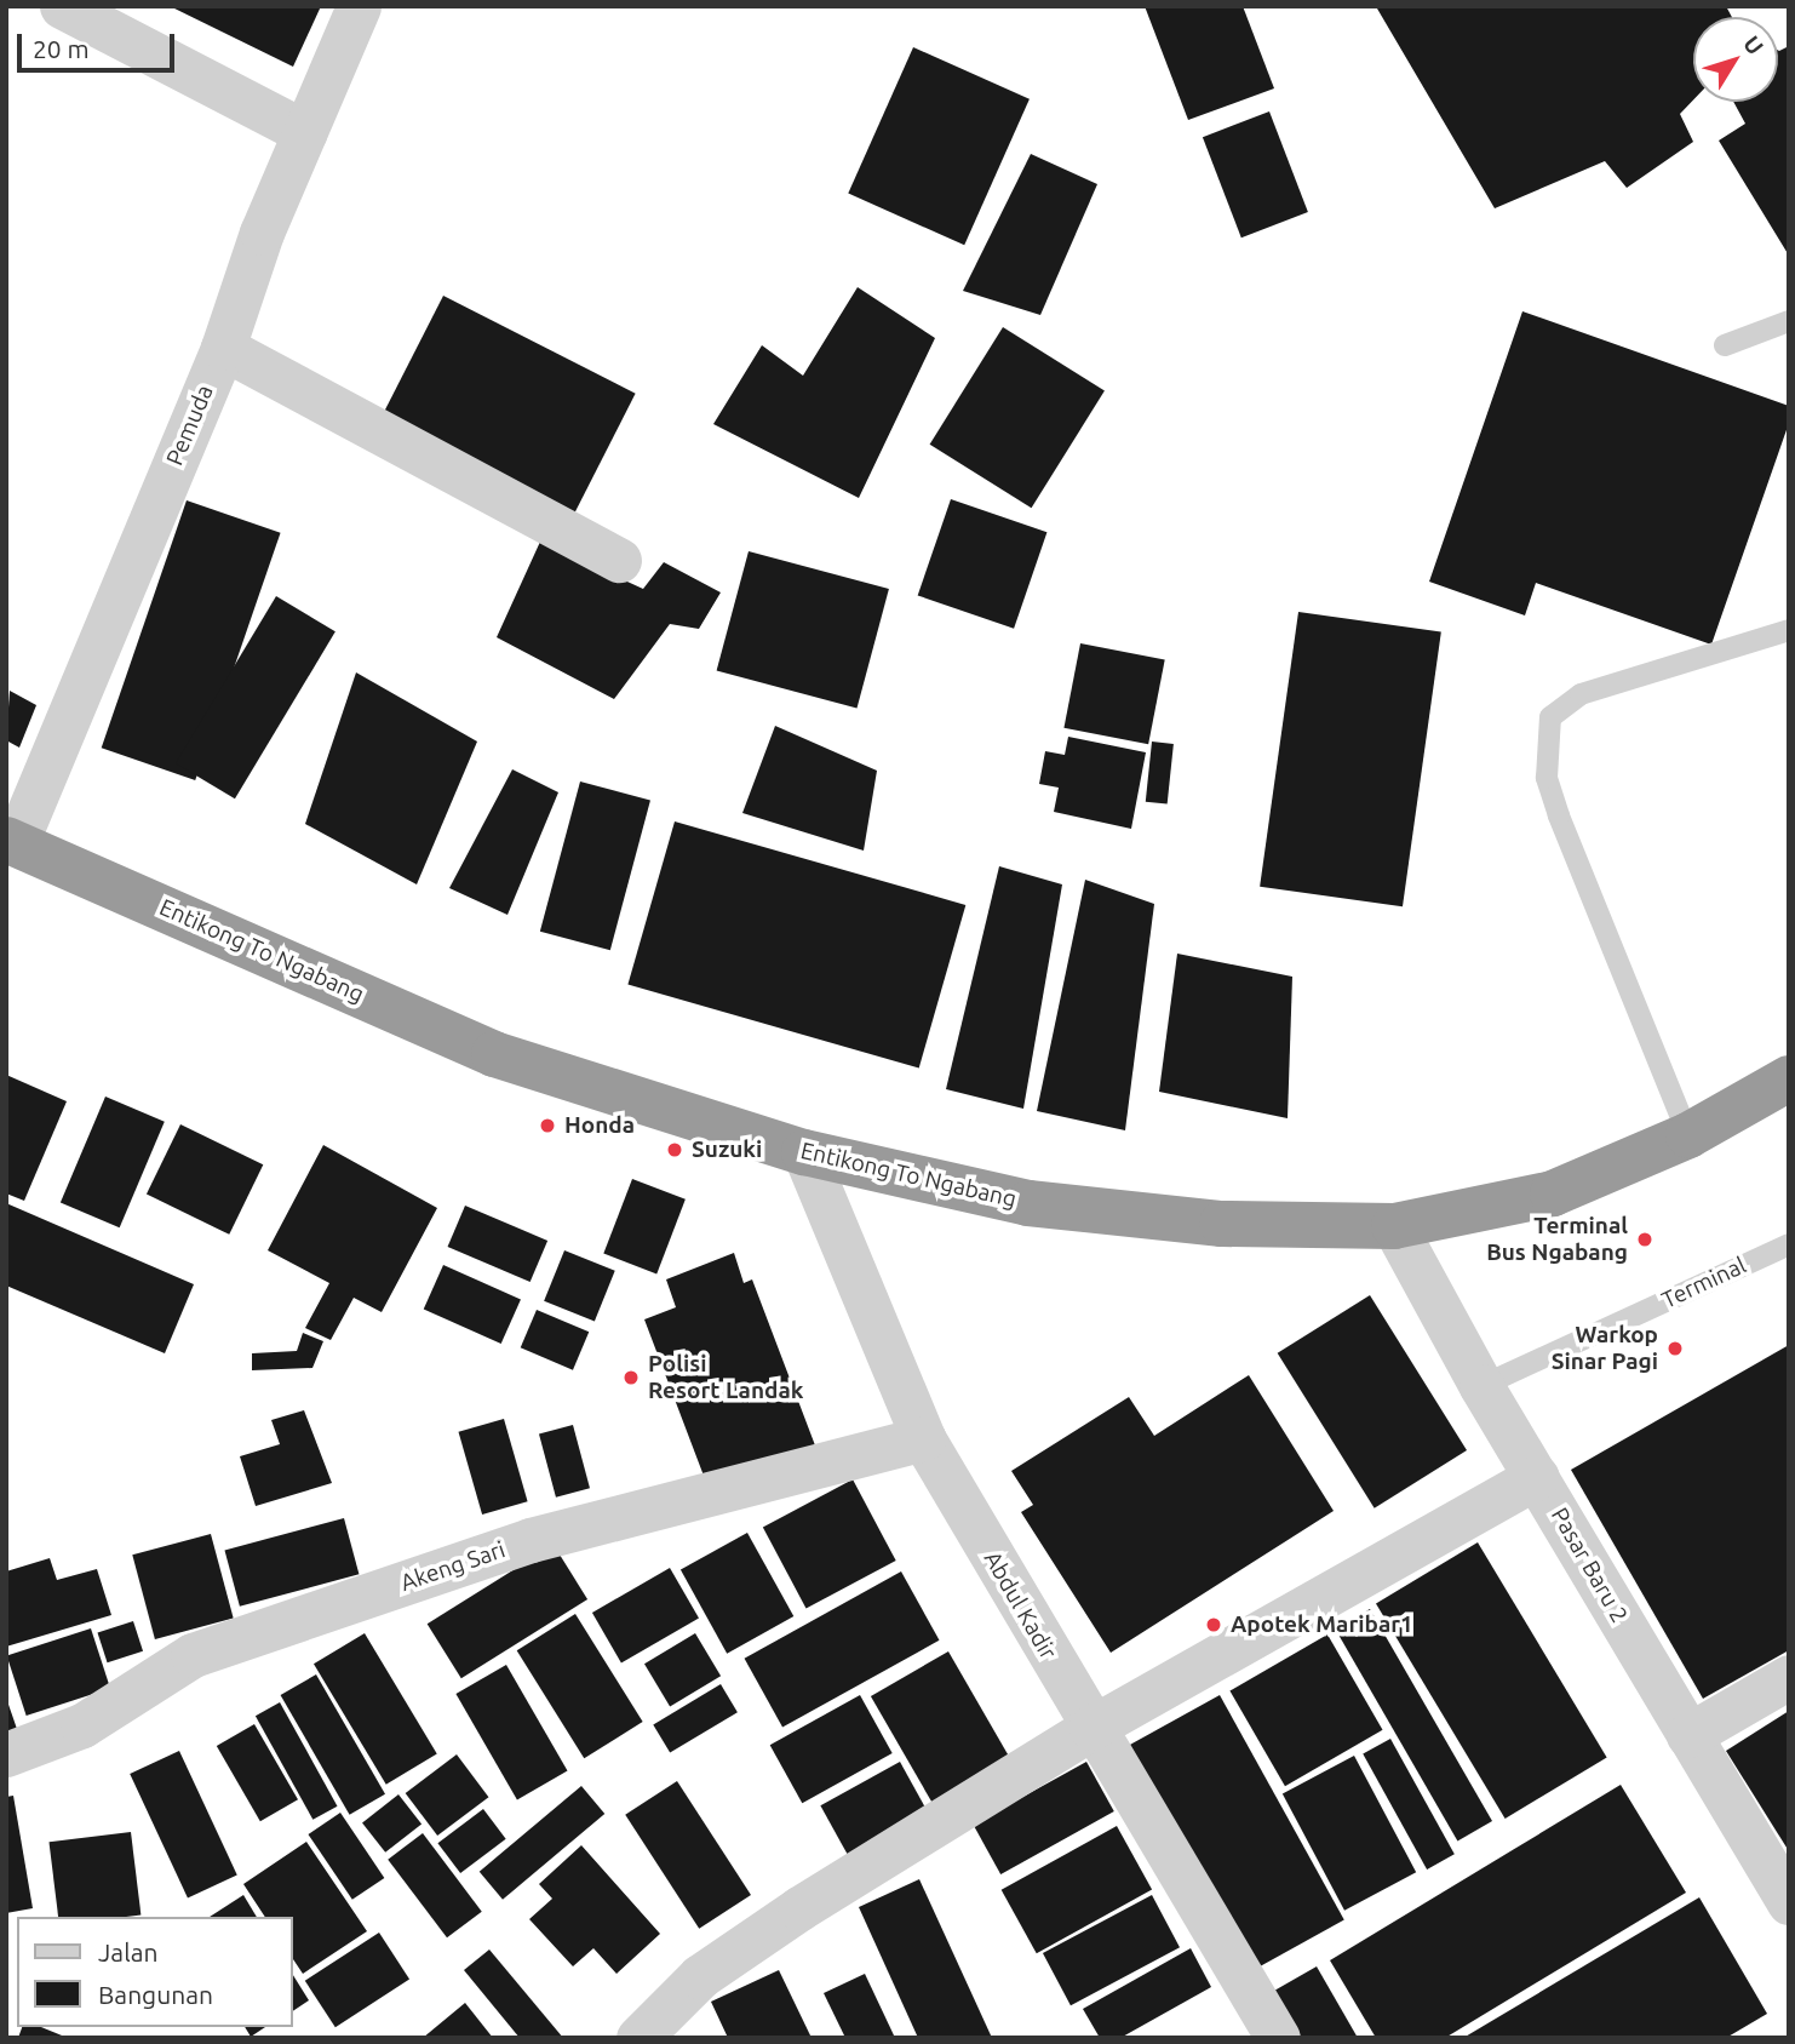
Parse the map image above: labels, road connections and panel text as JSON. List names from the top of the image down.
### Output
{
  "streets": {
    "highway": ["Entikong To Ngabang"],
    "street": [
      "Pemuda",
      "Pasar Baru 2",
      "Akeng Sari",
      "Abdul Kadir"
    ],
    "lane": ["Terminal"]
  },
  "crossings": [
    ["Pemuda", "Entikong To Ngabang"],
    ["Entikong To Ngabang", "Pasar Baru 2"],
    ["Entikong To Ngabang", "Abdul Kadir"],
    ["Terminal", "Pasar Baru 2"],
    ["Akeng Sari", "Abdul Kadir"]
  ],
  "places": [
    "Honda",
    "Suzuki",
    "Terminal Bus Ngabang",
    "Warkop Sinar Pagi",
    "Polisi Resort Landak",
    "Apotek Maribar1"
  ],
  "legend": ["Jalan", "Bangunan"],
  "scale_bar": "20 m",
  "north": "top right"
}
